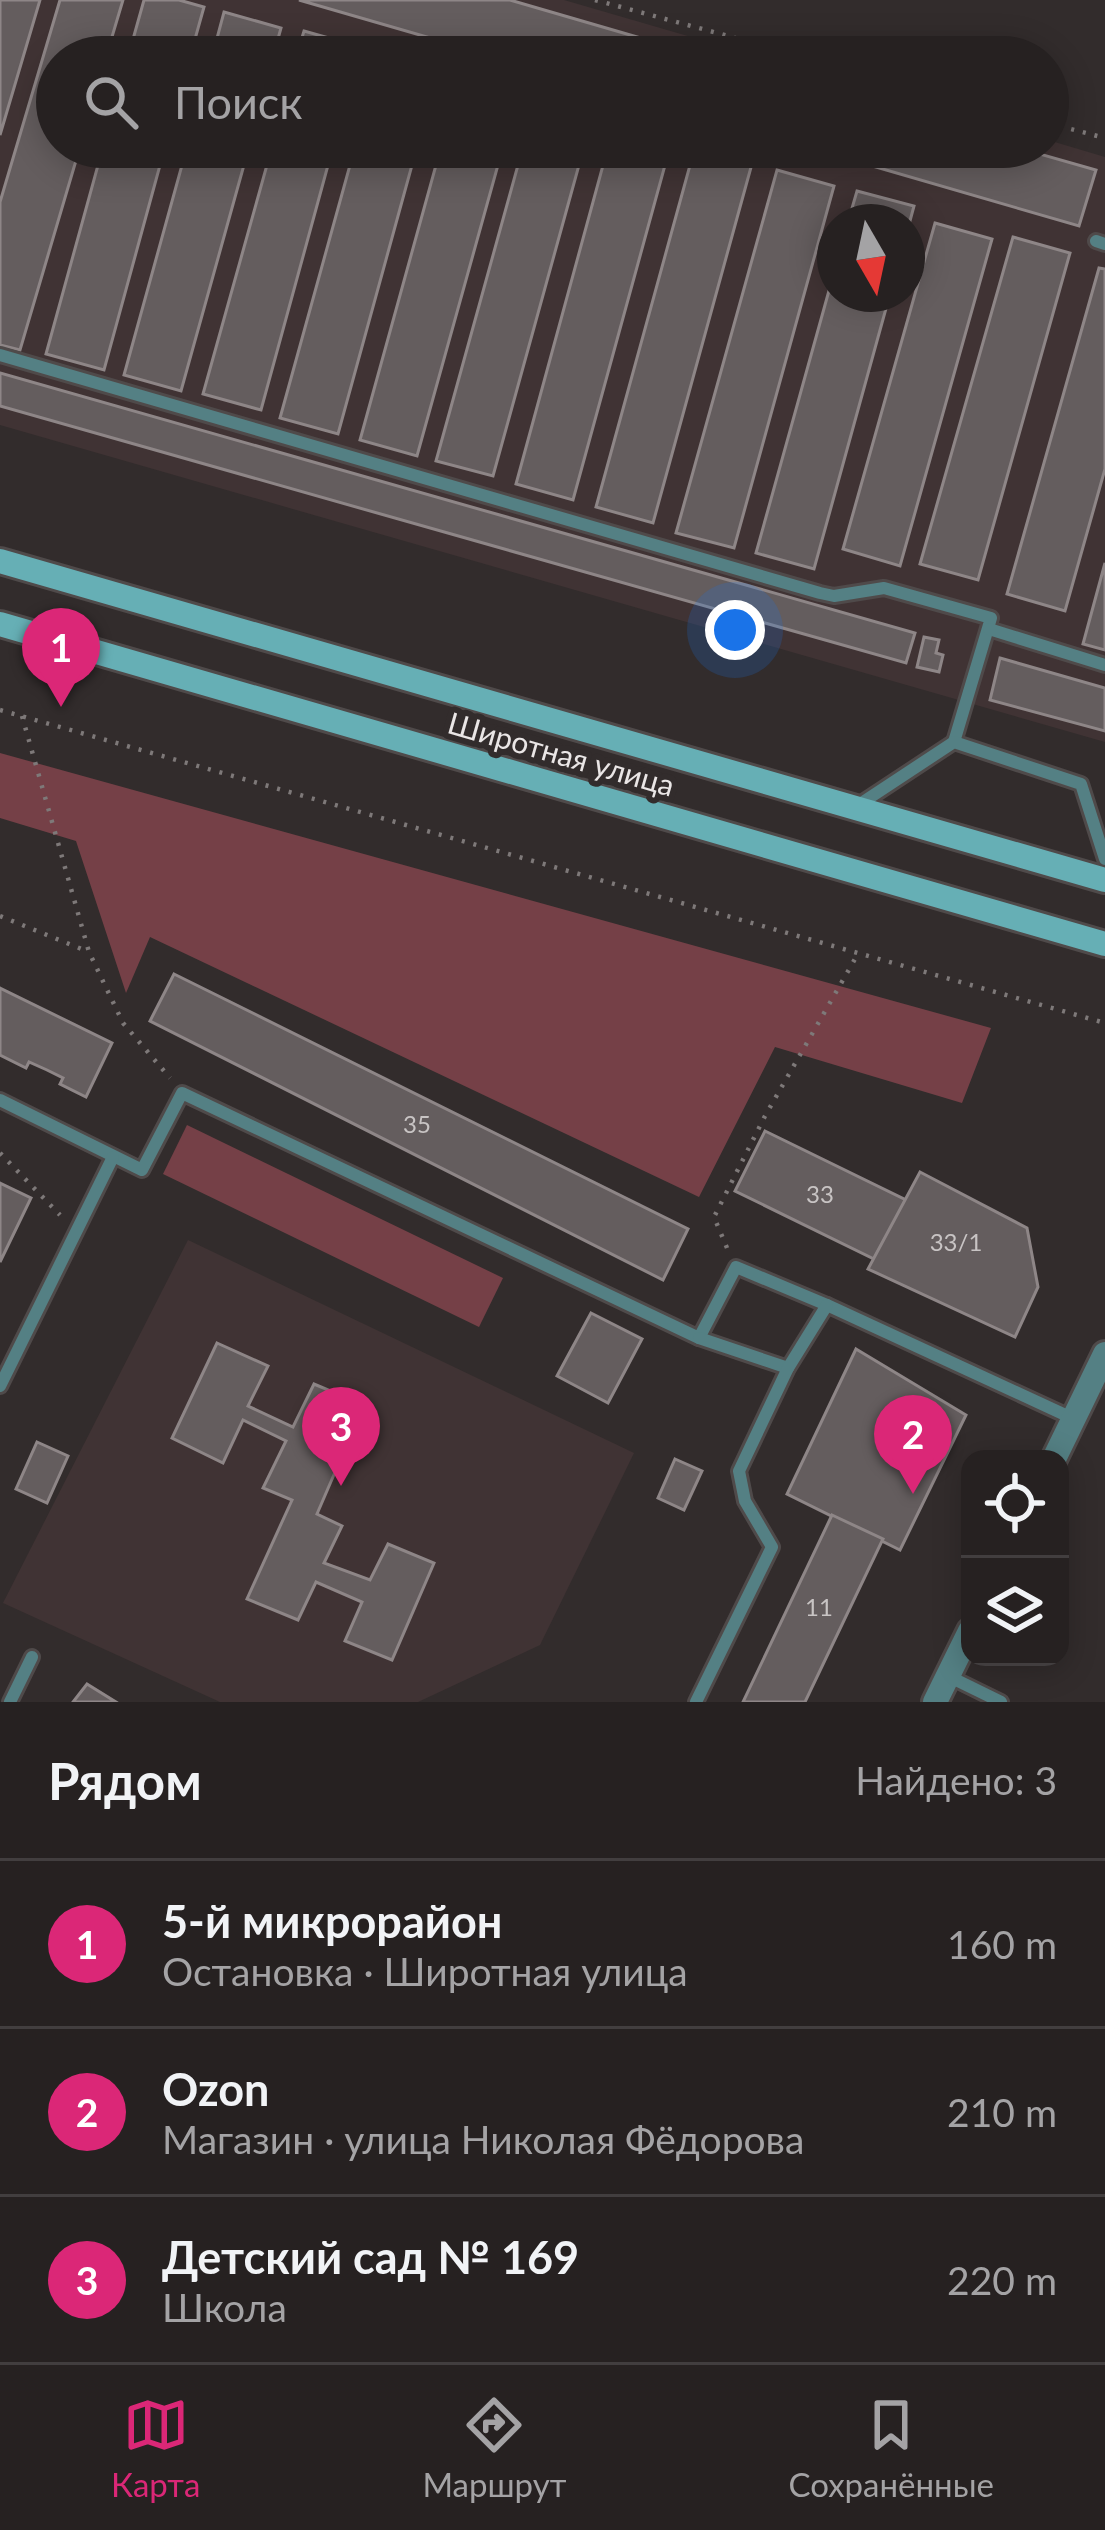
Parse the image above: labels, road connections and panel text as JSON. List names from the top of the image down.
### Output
{
  "streets": {
    "main road": ["Широтная улица"]
  },
  "house_numbers": [
    "35",
    "33",
    "33/1",
    "11"
  ],
  "north": "bottom",
  "page": {
    "search": "Поиск",
    "pins": ["1", "3", "2"],
    "heading": ["Рядом", "Найдено: 3"],
    "list": [
      {
        "mark": "1",
        "name": "5-й микрорайон",
        "note": "Остановка · Широтная улица",
        "value": "160 m"
      },
      {
        "mark": "2",
        "name": "Ozon",
        "note": "Магазин · улица Николая Фёдорова",
        "value": "210 m"
      },
      {
        "mark": "3",
        "name": "Детский сад № 169",
        "note": "Школа",
        "value": "220 m"
      }
    ],
    "nav": ["Карта", "Маршрут", "Сохранённые"]
  }
}
